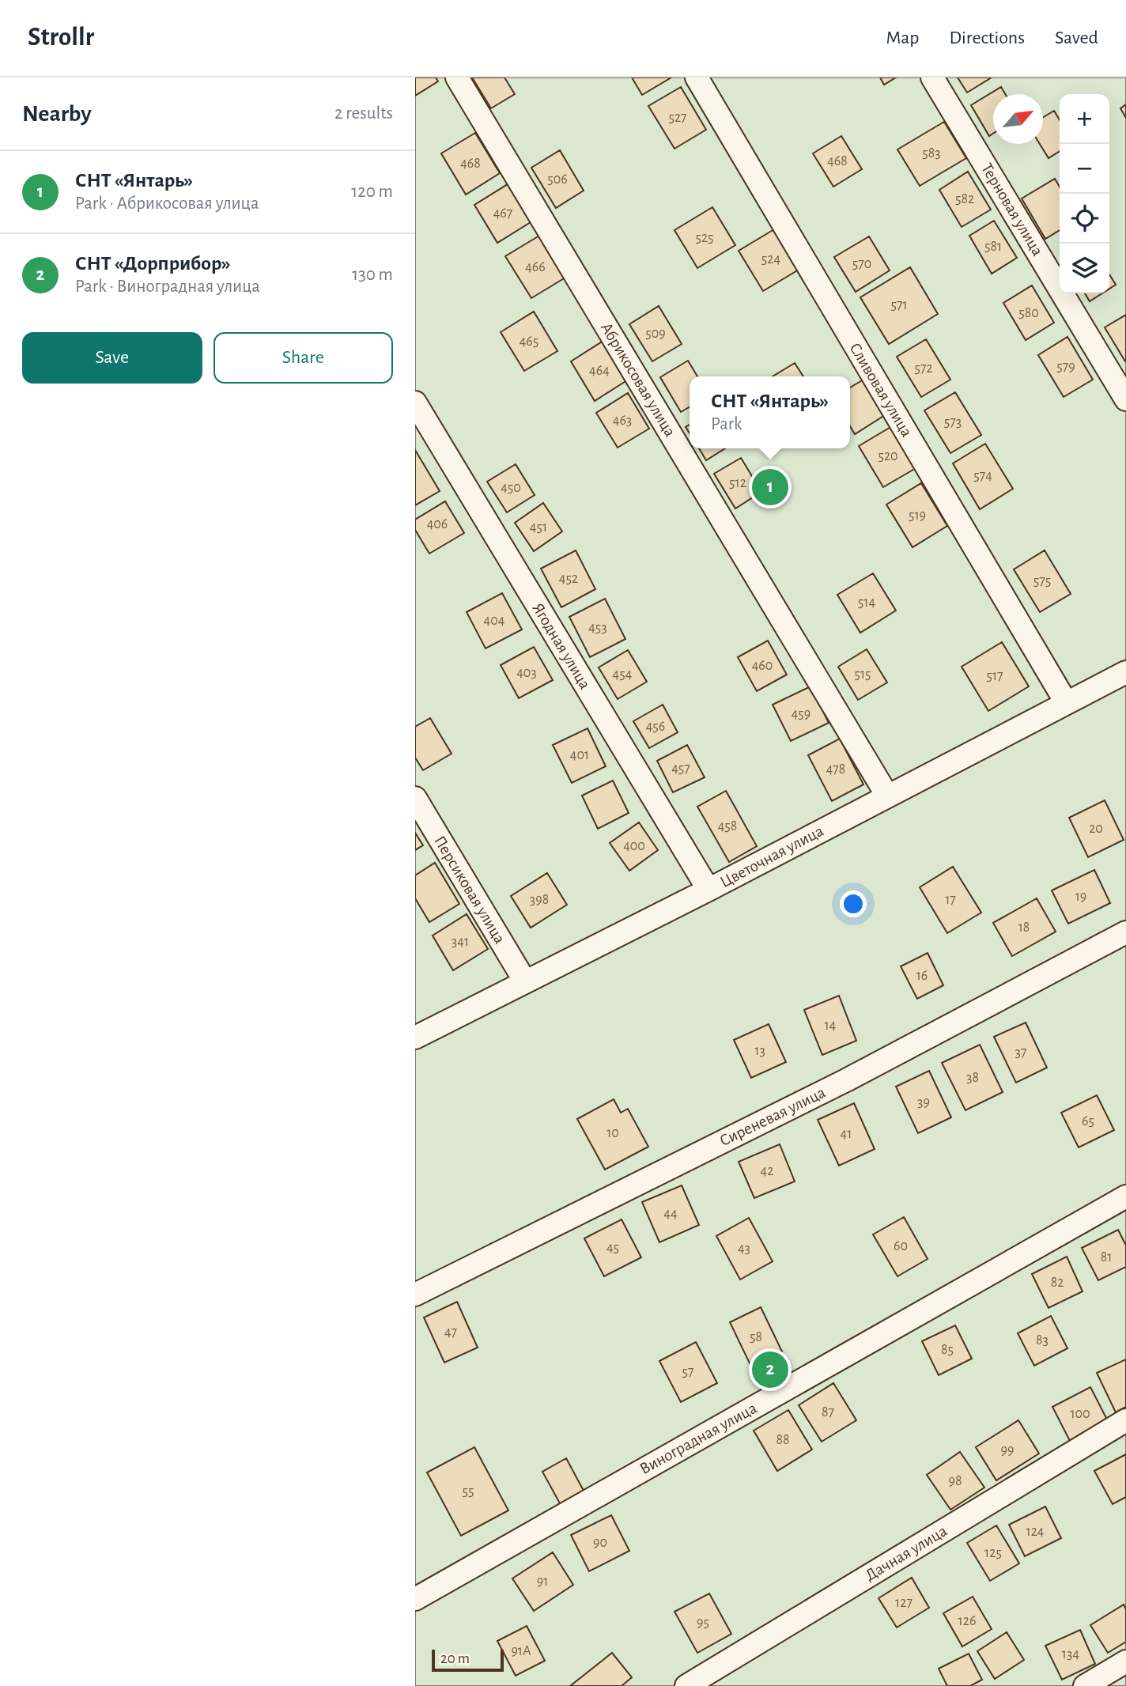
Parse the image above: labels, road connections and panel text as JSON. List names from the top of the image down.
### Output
{
  "streets": {
    "street": [
      "Терновая улица",
      "Абрикосовая улица",
      "Сливовая улица",
      "Ягодная улица",
      "Цветочная улица",
      "Персиковая улица",
      "Сиреневая улица",
      "Виноградная улица",
      "Дачная улица"
    ]
  },
  "crossings": [
    ["Абрикосовая улица", "Цветочная улица"],
    ["Сливовая улица", "Цветочная улица"],
    ["Ягодная улица", "Цветочная улица"],
    ["Цветочная улица", "Персиковая улица"]
  ],
  "house_numbers": [
    "527",
    "583",
    "468",
    "468",
    "506",
    "582",
    "467",
    "525",
    "581",
    "524",
    "570",
    "466",
    "571",
    "580",
    "509",
    "465",
    "579",
    "572",
    "464",
    "463",
    "573",
    "520",
    "574",
    "512",
    "450",
    "519",
    "406",
    "451",
    "452",
    "575",
    "514",
    "404",
    "453",
    "460",
    "403",
    "454",
    "515",
    "517",
    "459",
    "456",
    "401",
    "457",
    "478",
    "458",
    "20",
    "400",
    "19",
    "398",
    "17",
    "18",
    "341",
    "16",
    "14",
    "13",
    "37",
    "38",
    "39",
    "65",
    "10",
    "41",
    "42",
    "44",
    "60",
    "45",
    "43",
    "81",
    "82",
    "47",
    "58",
    "83",
    "85",
    "57",
    "87",
    "100",
    "88",
    "99",
    "98",
    "55",
    "124",
    "90",
    "125",
    "91",
    "127",
    "126",
    "95",
    "91А",
    "134"
  ],
  "scale_bar": "20 m",
  "north": "top right",
  "page": {
    "header": "Strollr",
    "nav": ["Map", "Directions", "Saved"],
    "heading": ["Nearby", "2 results"],
    "map_buttons": ["+", "−"],
    "list": [
      {
        "mark": "1",
        "name": "СНТ «Янтарь»",
        "note": "Park · Абрикосовая улица",
        "value": "120 m"
      },
      {
        "mark": "2",
        "name": "СНТ «Дорприбор»",
        "note": "Park · Виноградная улица",
        "value": "130 m"
      }
    ],
    "buttons": ["Save", "Share"],
    "popup": ["СНТ «Янтарь»", "Park"],
    "pins": ["1", "2"],
    "scale": "20 m"
  }
}
